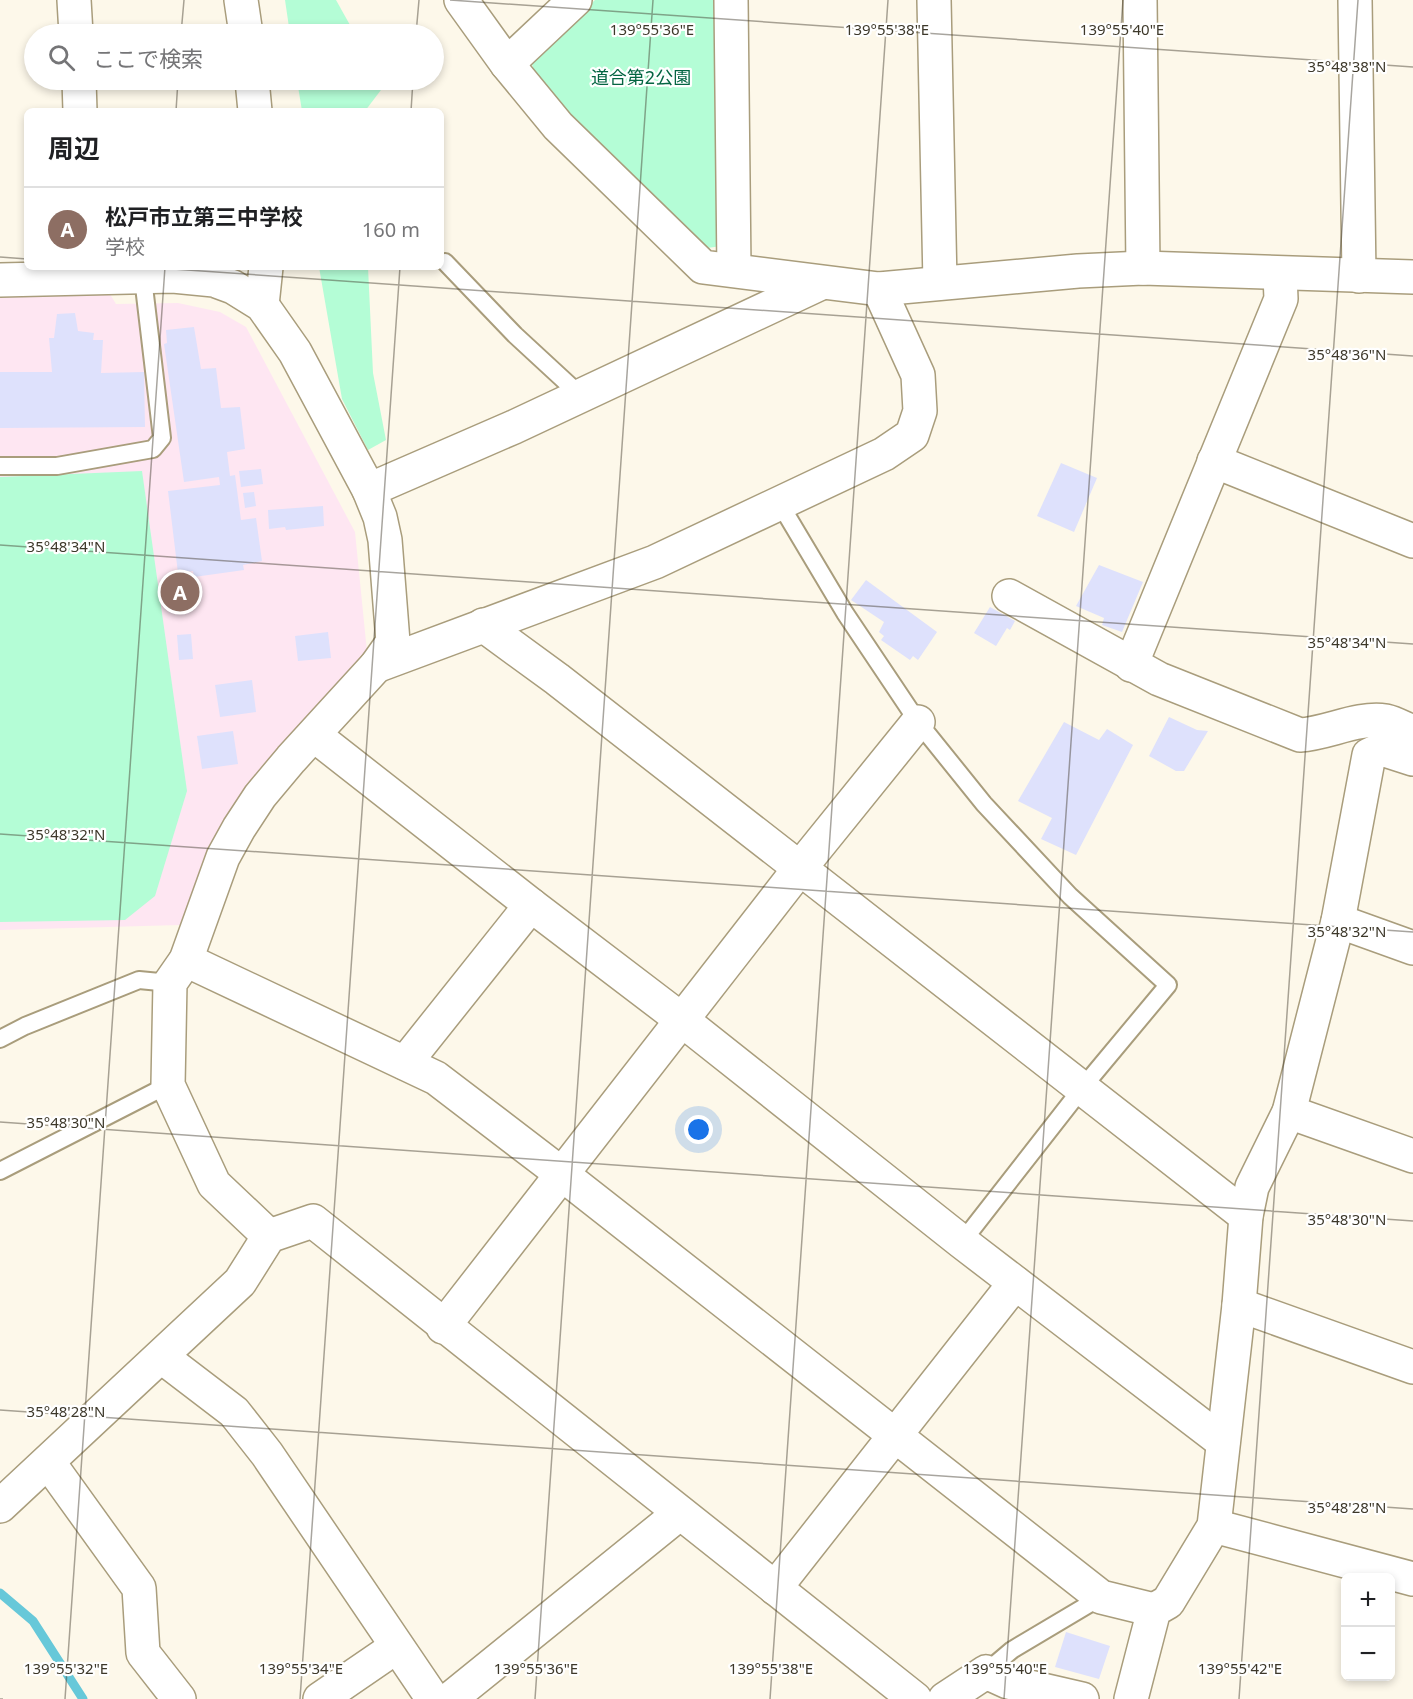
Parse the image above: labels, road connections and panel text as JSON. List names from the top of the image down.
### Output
{
  "parks": ["道合第2公園"],
  "page": {
    "search": "ここで検索",
    "heading": "周辺",
    "list": [
      {
        "mark": "A",
        "name": "松戸市立第三中学校",
        "note": "学校",
        "value": "160 m"
      }
    ],
    "pins": "A",
    "map_buttons": ["+", "−"]
  },
  "coordinates": [
    "139°55'36\"E",
    "139°55'38\"E",
    "139°55'40\"E",
    "35°48'38\"N",
    "35°48'36\"N",
    "35°48'34\"N",
    "35°48'32\"N",
    "35°48'30\"N",
    "35°48'28\"N",
    "139°55'32\"E",
    "139°55'34\"E",
    "139°55'42\"E"
  ]
}
